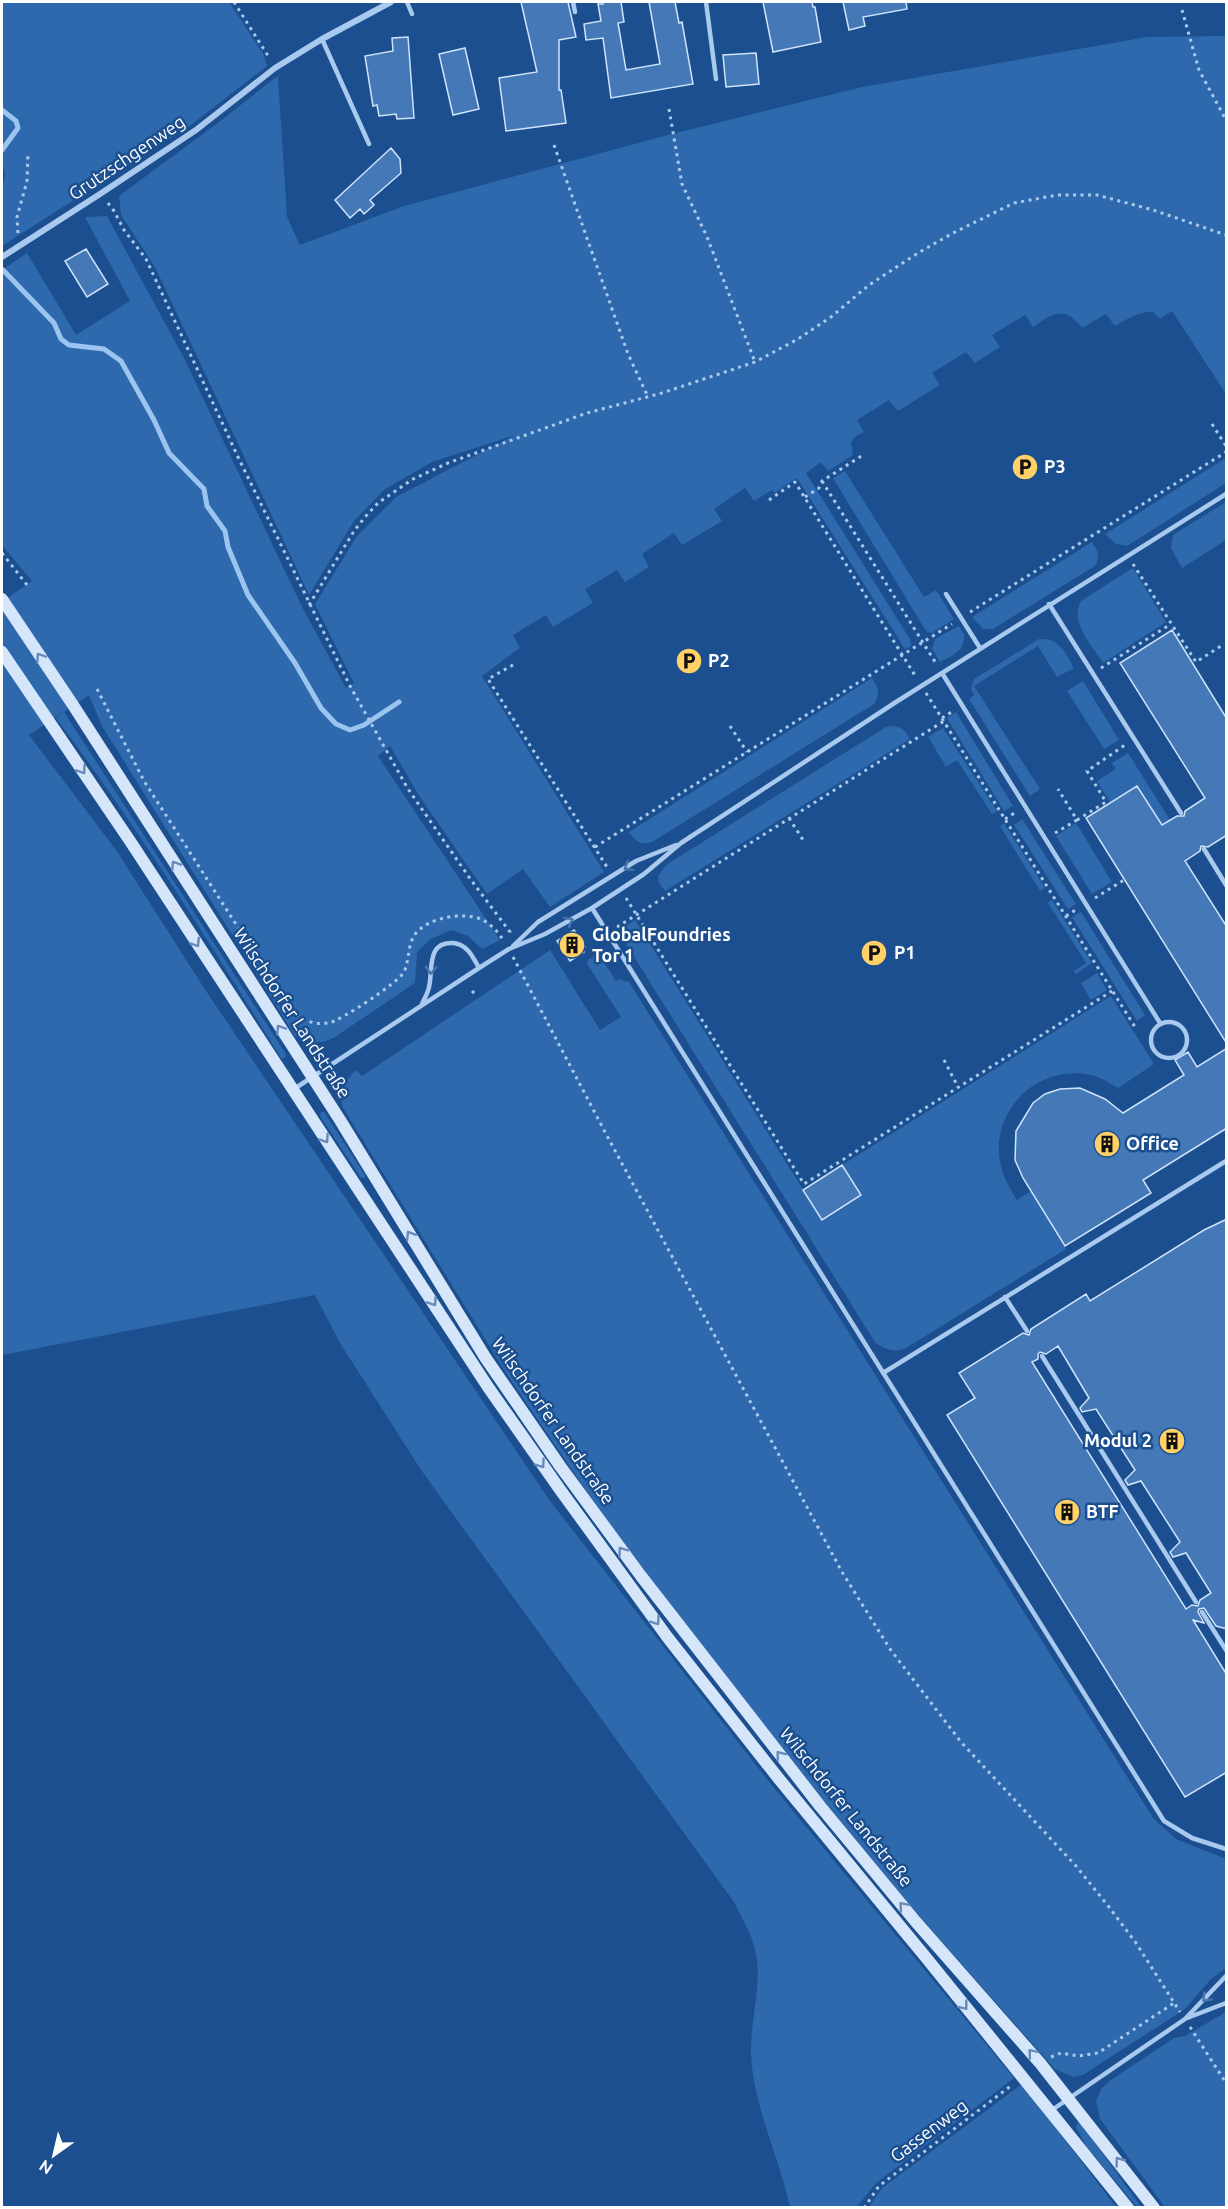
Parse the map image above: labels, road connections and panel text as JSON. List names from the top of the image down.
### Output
{
  "streets": {
    "main road": ["Wilschdorfer Landstraße"],
    "street": ["Grutzschgenweg"],
    "path": ["Gassenweg"]
  },
  "places": {
    "parking": ["P3", "P2", "P1"],
    "building": [
      "GlobalFoundries Tor 1",
      "Office",
      "Modul 2",
      "BTF"
    ]
  },
  "north": "bottom left"
}
